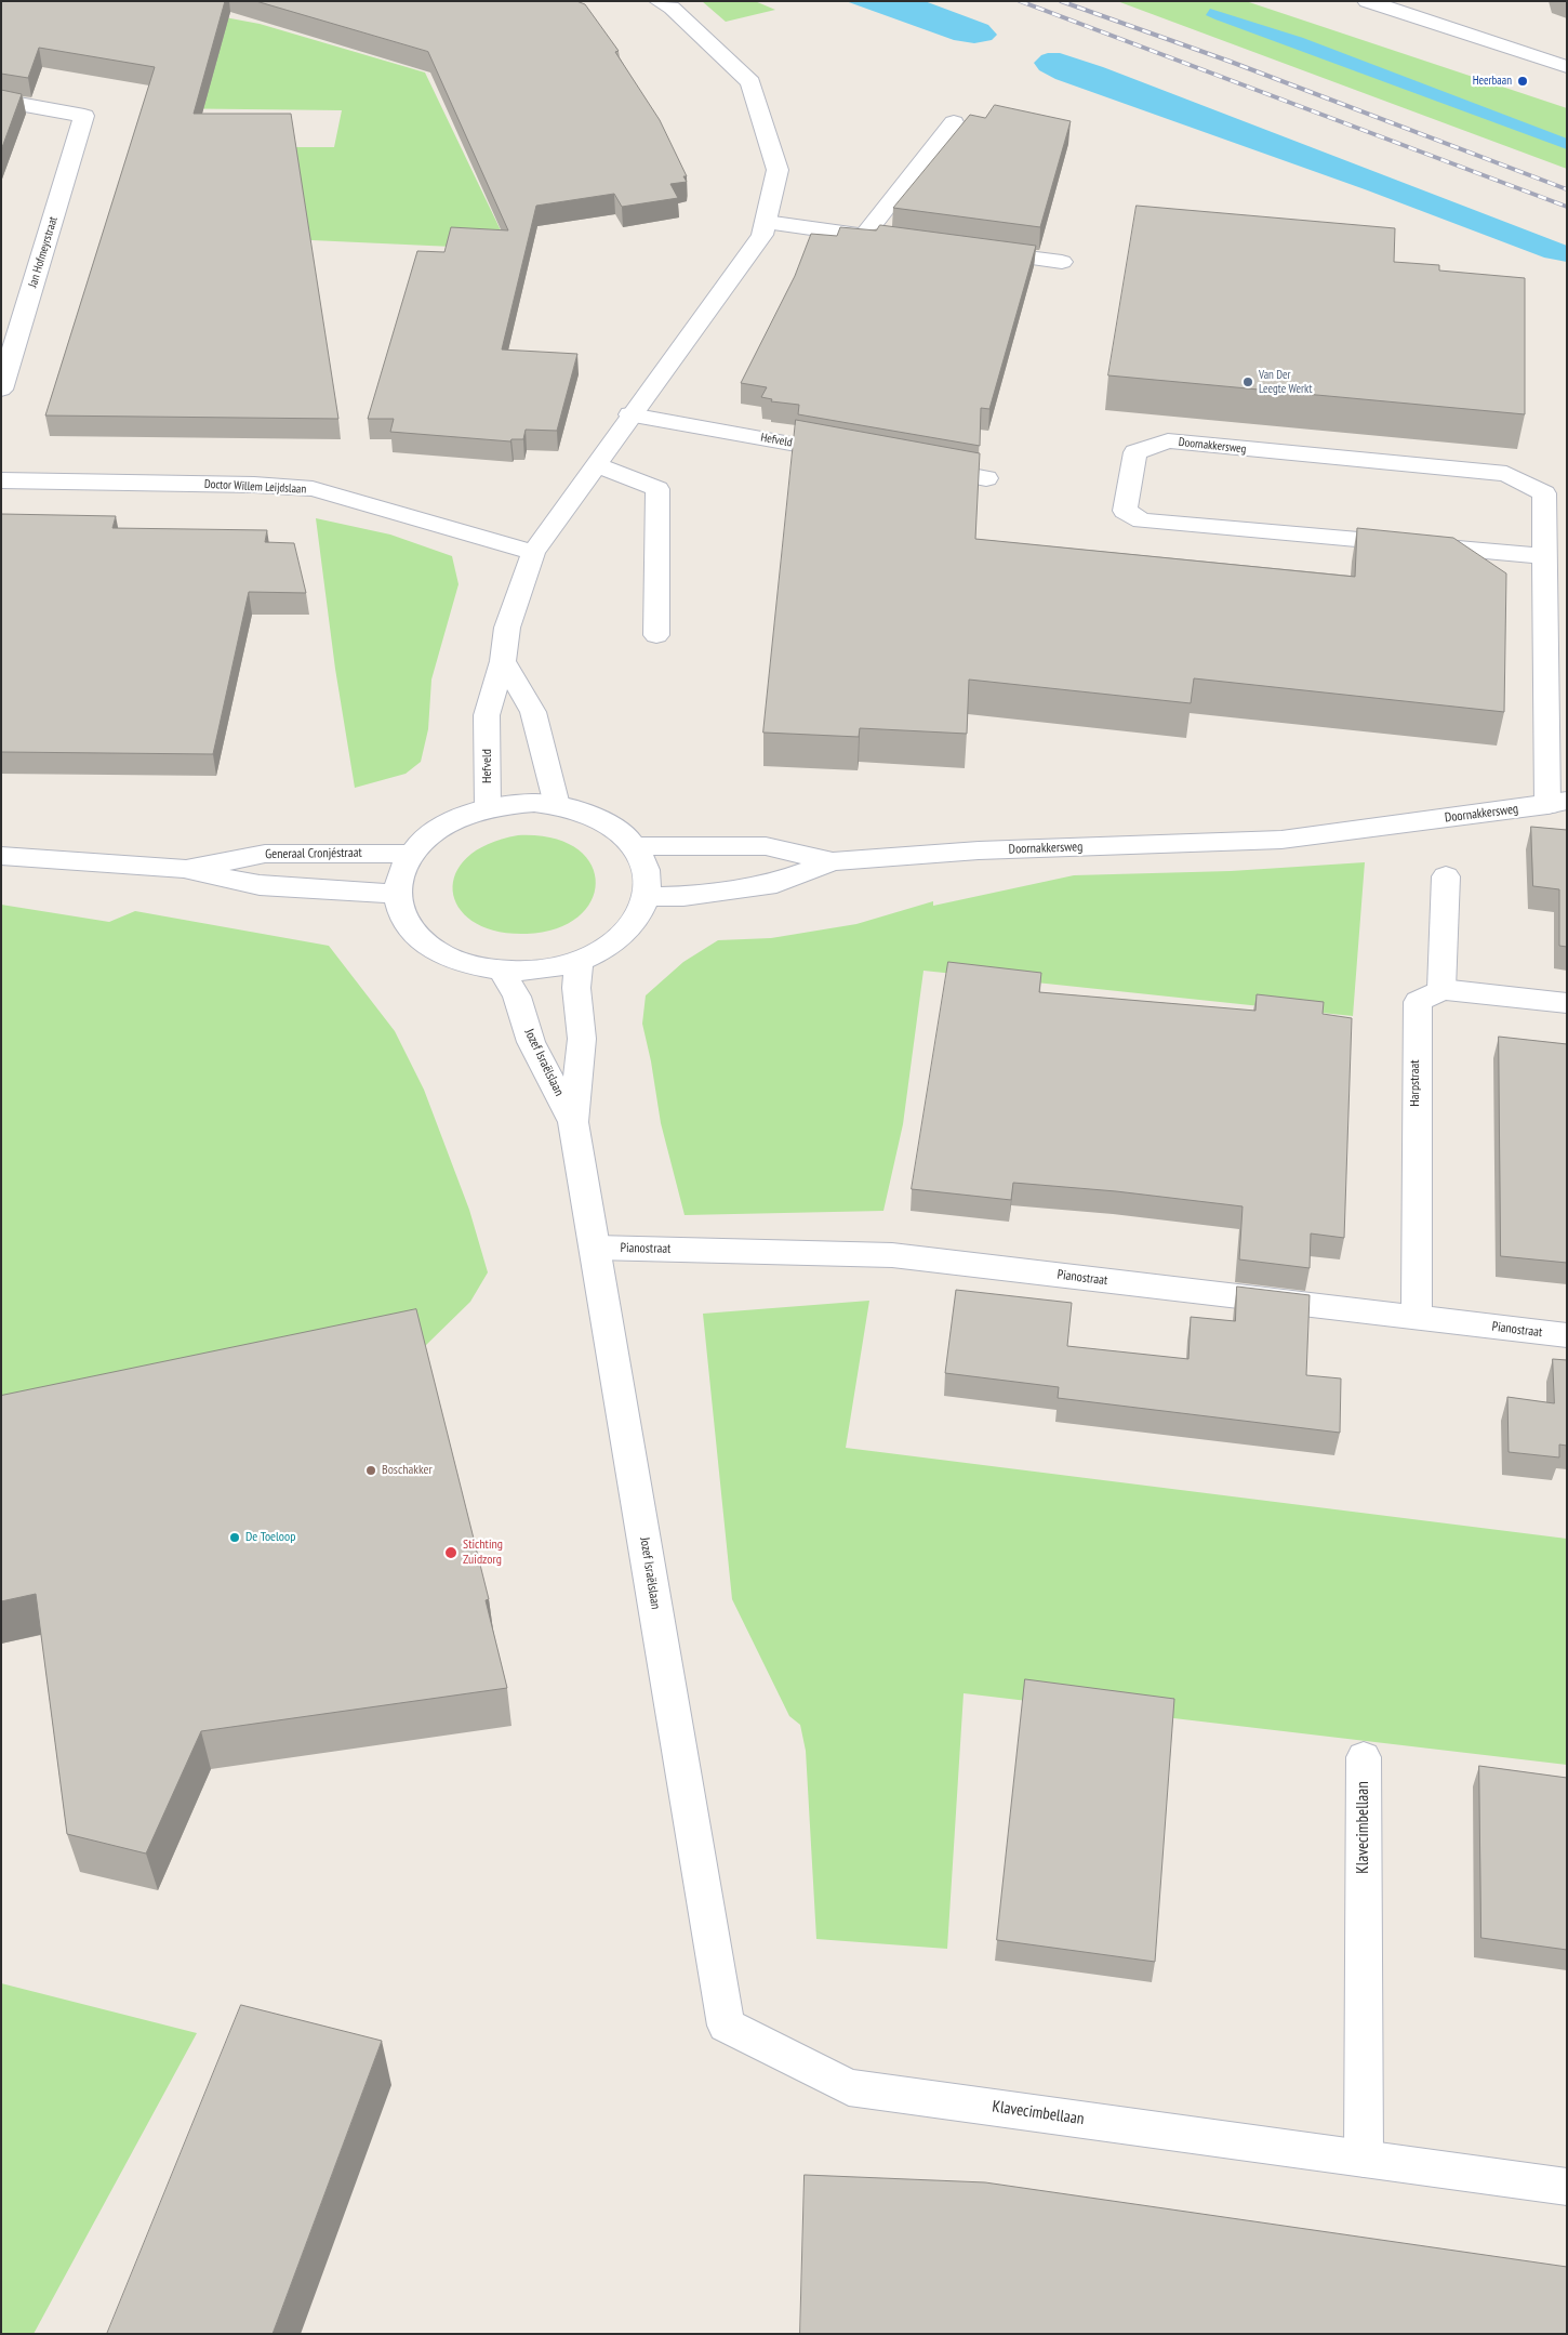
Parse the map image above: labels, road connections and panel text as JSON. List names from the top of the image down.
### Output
{
  "streets": {
    "street": [
      "Jan Hofmeyrstraat",
      "Hefveld",
      "Doornakkersweg",
      "Doctor Willem Leijdslaan",
      "Generaal Cronjéstraat",
      "Jozef Israëlslaan",
      "Harpstraat",
      "Pianostraat",
      "Klavecimbellaan"
    ]
  },
  "crossings": [
    ["Hefveld", "Doctor Willem Leijdslaan"],
    ["Jozef Israëlslaan", "Pianostraat"],
    ["Jozef Israëlslaan", "Klavecimbellaan"],
    ["Harpstraat", "Pianostraat"]
  ],
  "places": [
    "Heerbaan",
    "Van Der Leegte Werkt",
    "Boschakker",
    "De Toeloop",
    "Stichting Zuidzorg"
  ]
}
